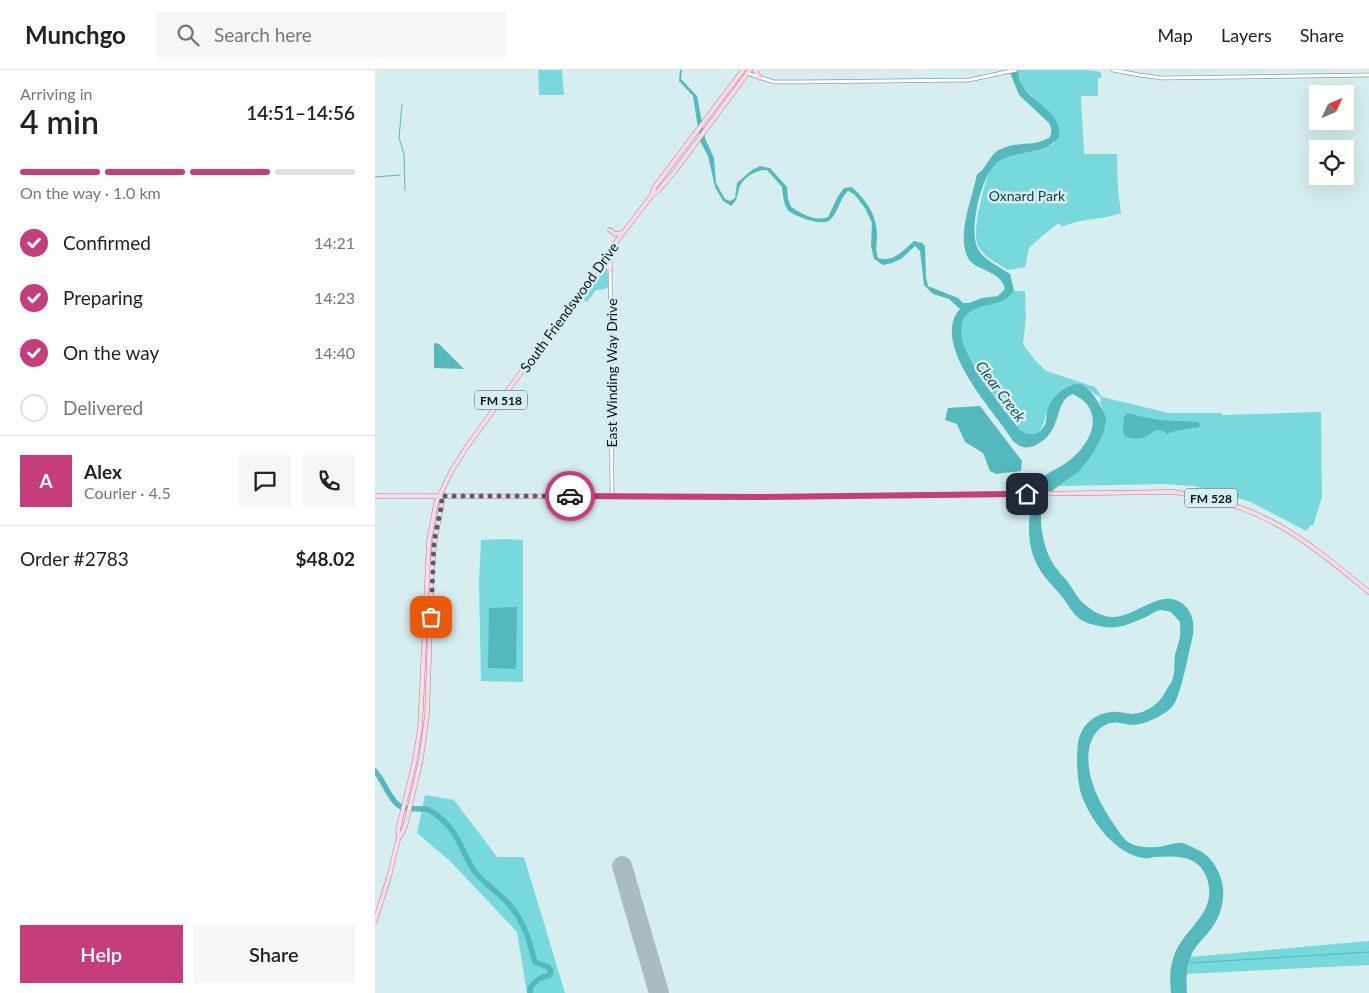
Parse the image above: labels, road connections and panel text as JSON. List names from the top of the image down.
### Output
{
  "streets": {
    "main road": [
      "South Friendswood Drive",
      "East Winding Way Drive",
      "FM 518",
      "FM 528"
    ]
  },
  "crossings": [
    ["South Friendswood Drive", "East Winding Way Drive"],
    ["South Friendswood Drive", "FM 528"],
    ["East Winding Way Drive", "FM 528"]
  ],
  "water": ["Clear Creek"],
  "parks": ["Oxnard Park"],
  "north": "top right",
  "page": {
    "header": "Munchgo",
    "search": "Search here",
    "nav": ["Map", "Layers", "Share"],
    "heading": ["4 min", "Arriving in", "14:51–14:56"],
    "panel": [
      "Alex",
      "Courier · 4.5",
      "Order #2783",
      "$48.02"
    ],
    "bar": "On the way · 1.0 km",
    "list": [
      ["Confirmed", "14:21"],
      ["Preparing", "14:23"],
      ["On the way", "14:40"],
      "Delivered"
    ],
    "round": "A",
    "buttons": ["Help", "Share"]
  }
}
